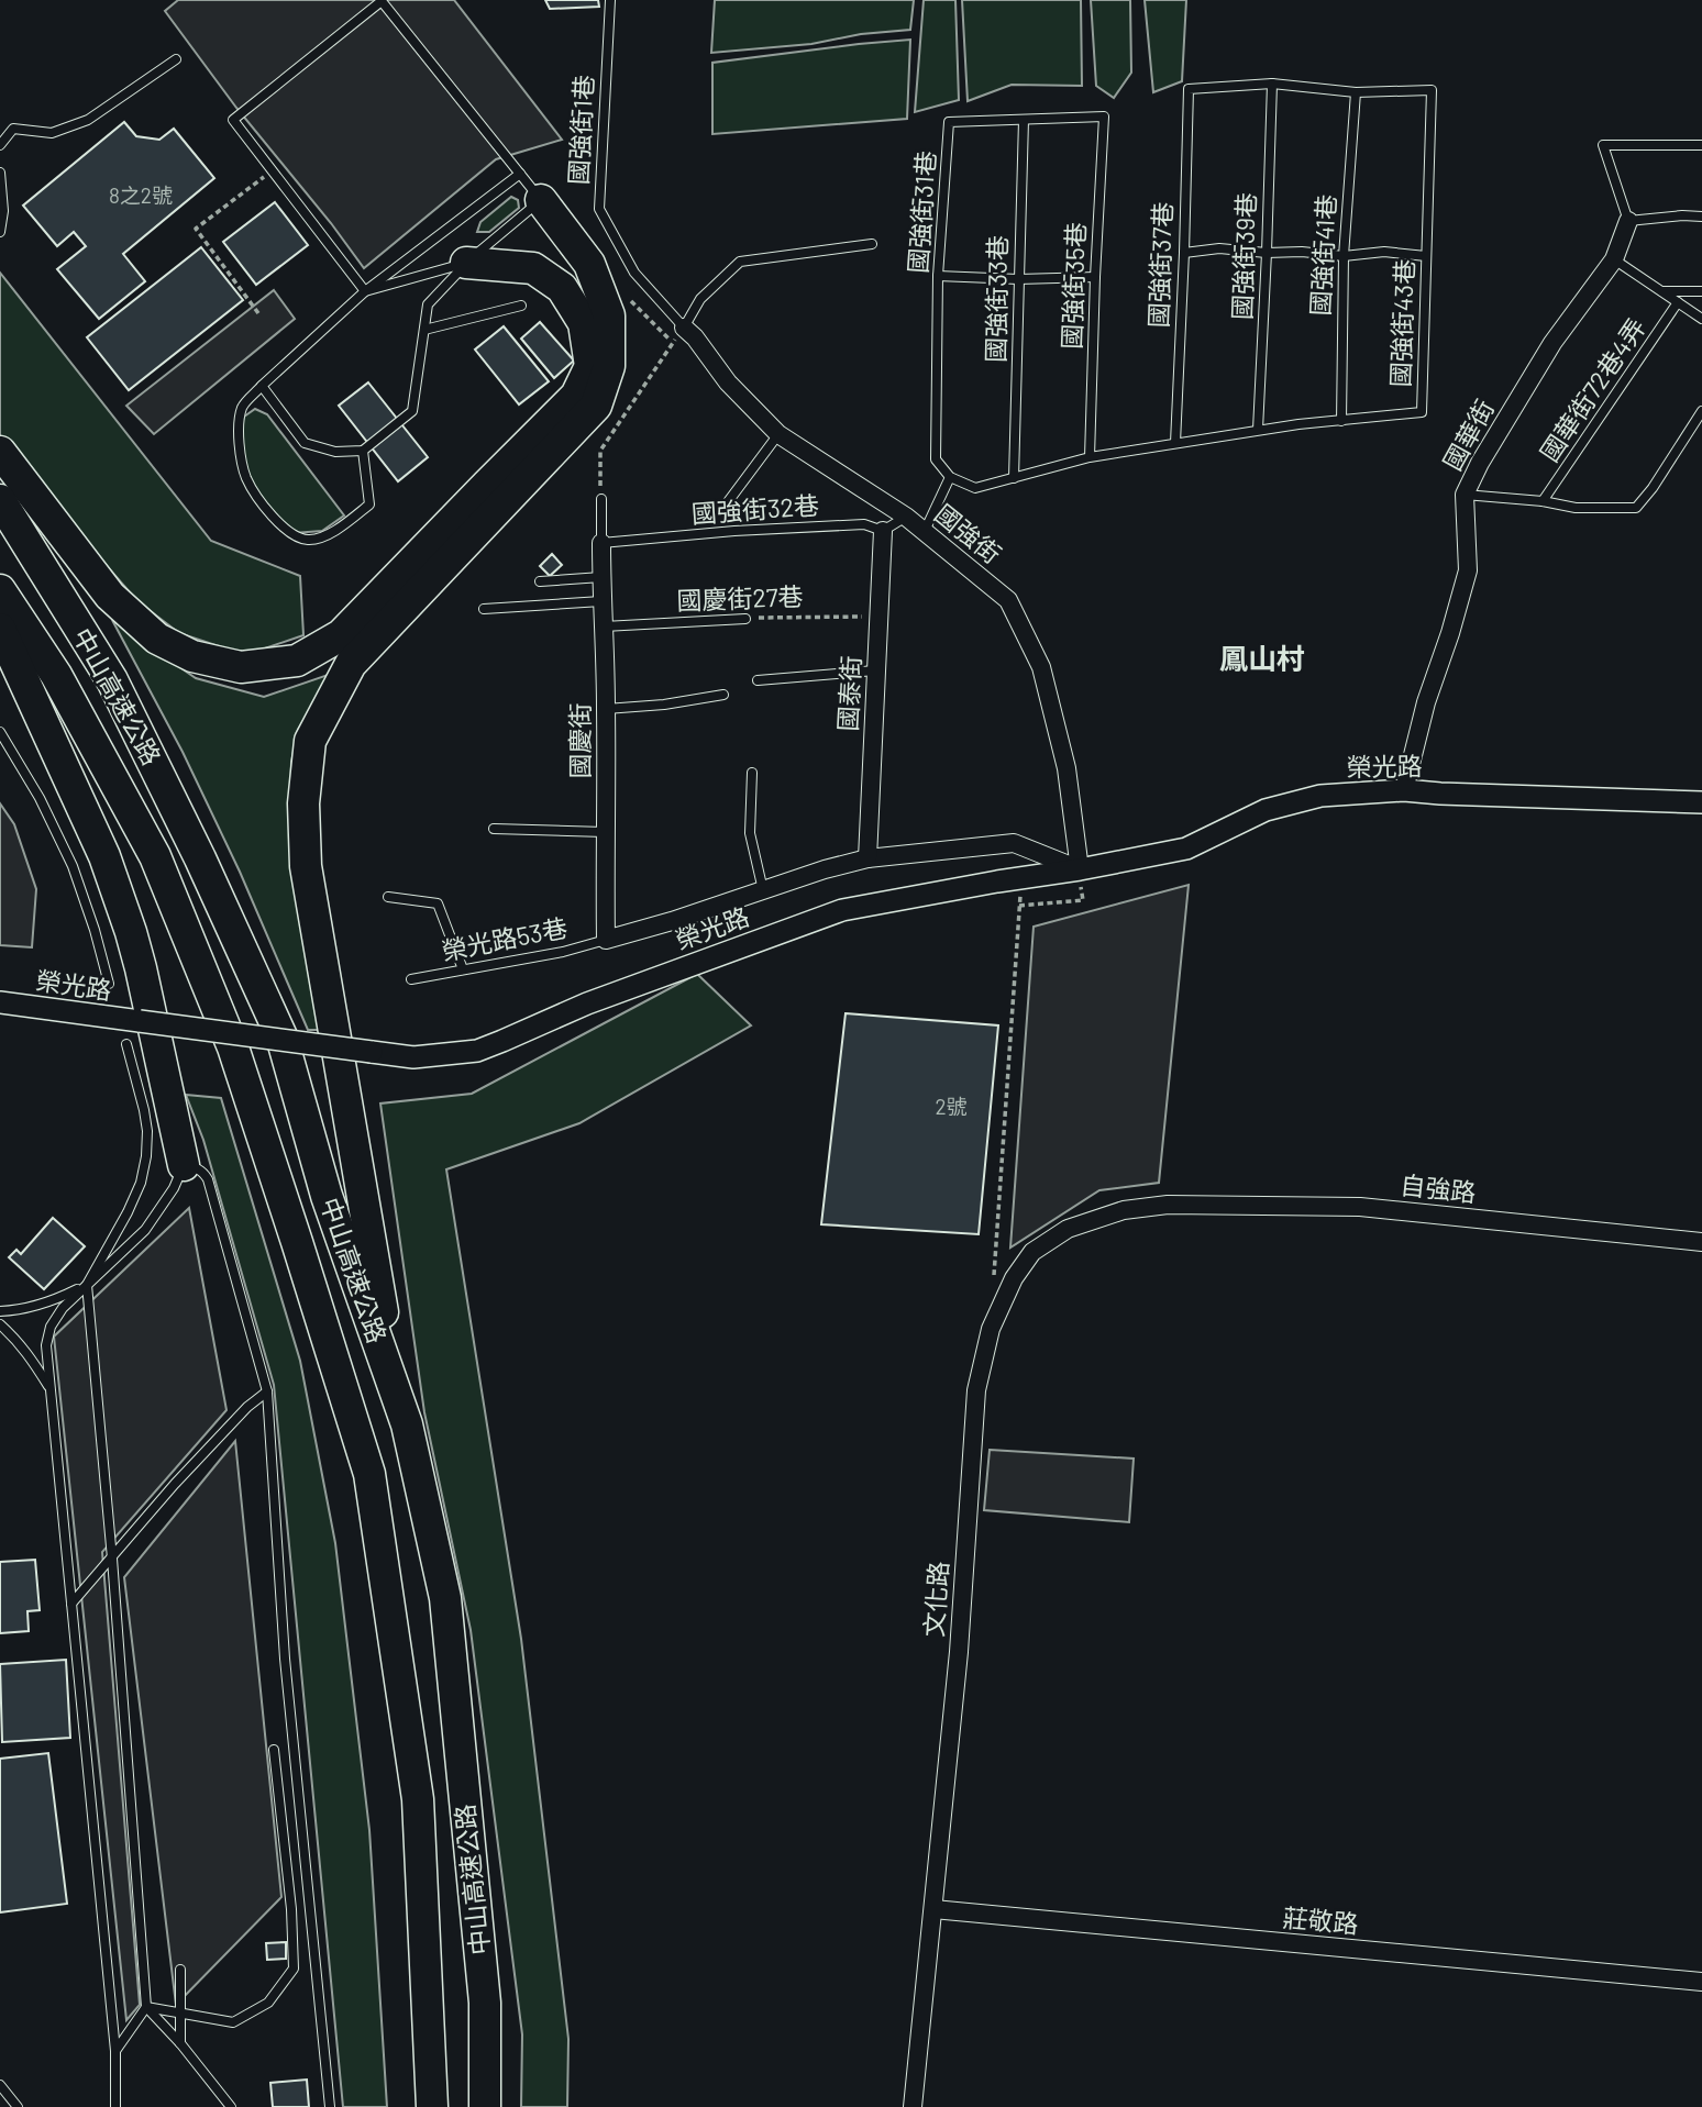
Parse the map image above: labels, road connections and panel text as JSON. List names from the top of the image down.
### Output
{
  "streets": {
    "highway": ["中山高速公路"],
    "street": [
      "國華街",
      "國強街",
      "國泰街",
      "國慶街",
      "榮光路",
      "自強路",
      "文化路",
      "莊敬路"
    ],
    "lane": [
      "國強街1巷",
      "國強街31巷",
      "國強街41巷",
      "國強街39巷",
      "國強街37巷",
      "國強街35巷",
      "國強街33巷",
      "國強街43巷",
      "國華街72巷4弄",
      "國強街32巷",
      "國慶街27巷",
      "榮光路53巷"
    ]
  },
  "crossings": [
    ["國強街1巷", "國強街"],
    ["國強街31巷", "國強街35巷"],
    ["國強街31巷", "國強街33巷"],
    ["國強街31巷", "國強街43巷"],
    ["國強街41巷", "國強街43巷"],
    ["國強街39巷", "國強街43巷"],
    ["國強街37巷", "國強街43巷"],
    ["國強街35巷", "國強街43巷"],
    ["國強街33巷", "國強街43巷"],
    ["國華街", "榮光路"],
    ["國強街32巷", "國泰街"],
    ["國強街32巷", "國慶街"],
    ["國強街", "榮光路"],
    ["國慶街27巷", "國泰街"],
    ["國慶街27巷", "國慶街"],
    ["國泰街", "榮光路"],
    ["國慶街", "榮光路"],
    ["國慶街", "榮光路53巷"],
    ["榮光路", "榮光路53巷"],
    ["自強路", "文化路"],
    ["文化路", "莊敬路"]
  ],
  "districts": ["鳳山村"],
  "house_numbers": ["8之2號", "2號"]
}
